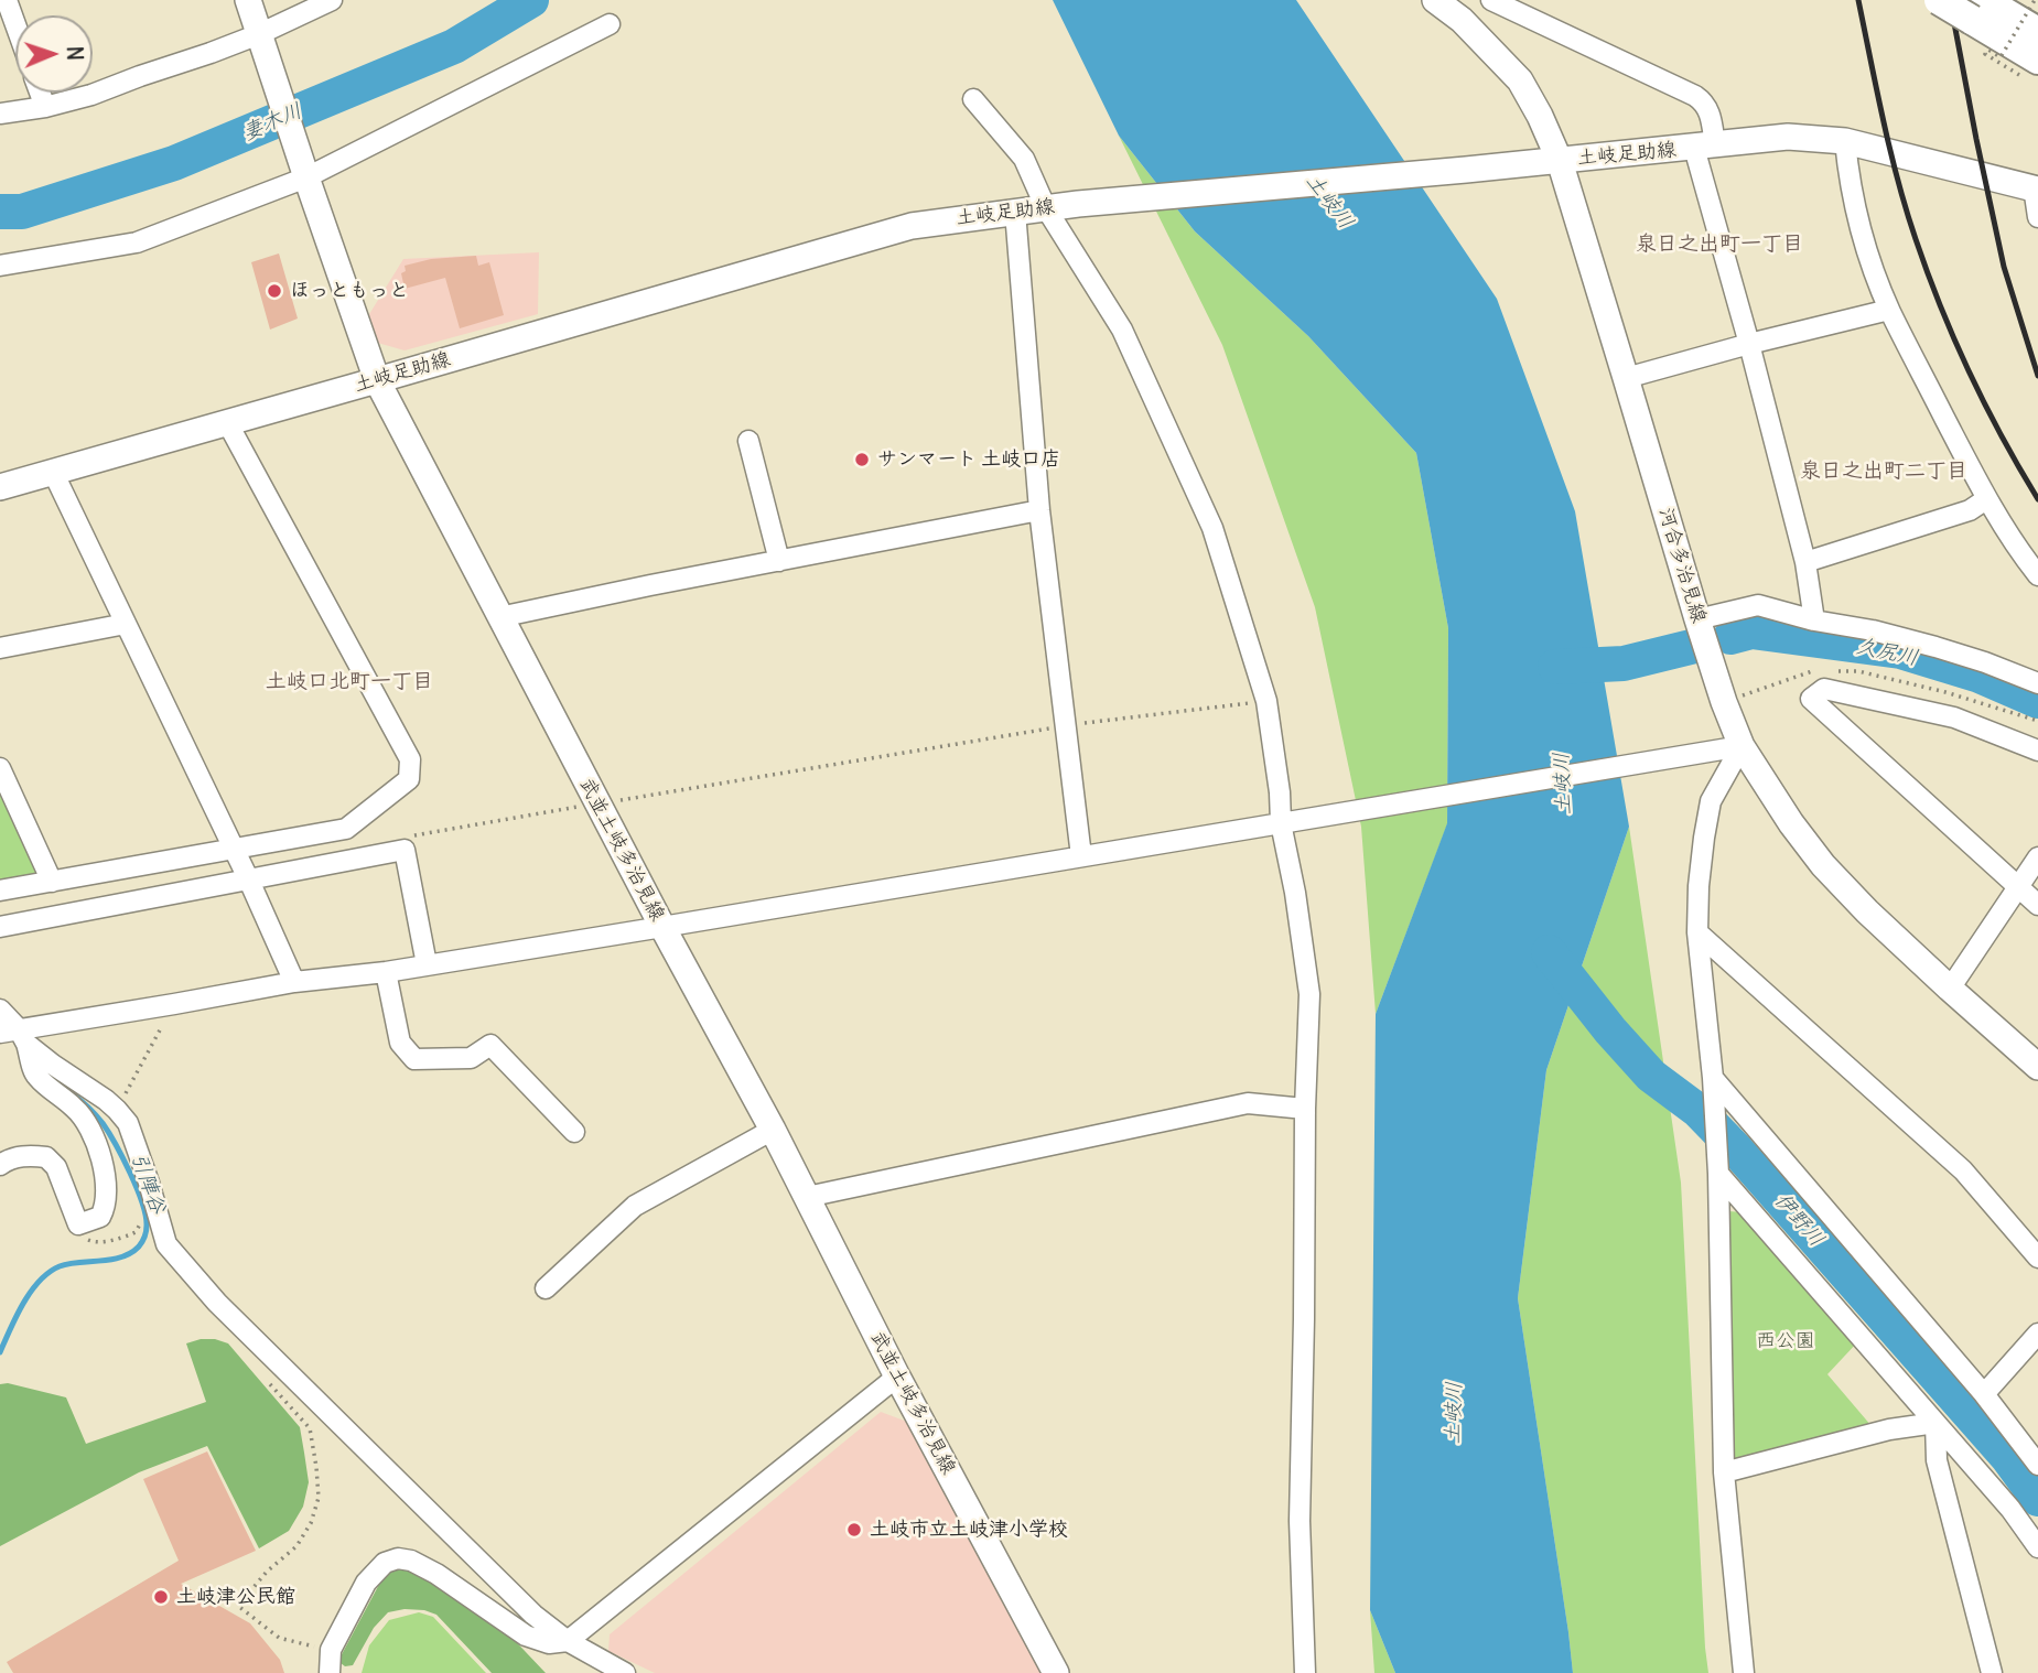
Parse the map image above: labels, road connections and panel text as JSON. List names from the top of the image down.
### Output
{
  "streets": {
    "main road": ["土岐足助線", "河合多治見線", "武並土岐多治見線"]
  },
  "crossings": [
    ["土岐足助線", "河合多治見線"],
    ["土岐足助線", "武並土岐多治見線"]
  ],
  "districts": ["泉日之出町一丁目", "泉日之出町二丁目", "土岐口北町一丁目"],
  "water": [
    "妻木川",
    "土岐川",
    "久尻川",
    "引陣谷",
    "伊野川"
  ],
  "parks": ["西公園"],
  "places": [
    "ほっともっと",
    "サンマート 土岐口店",
    "土岐市立土岐津小学校",
    "土岐津公民館"
  ],
  "north": "right"
}
